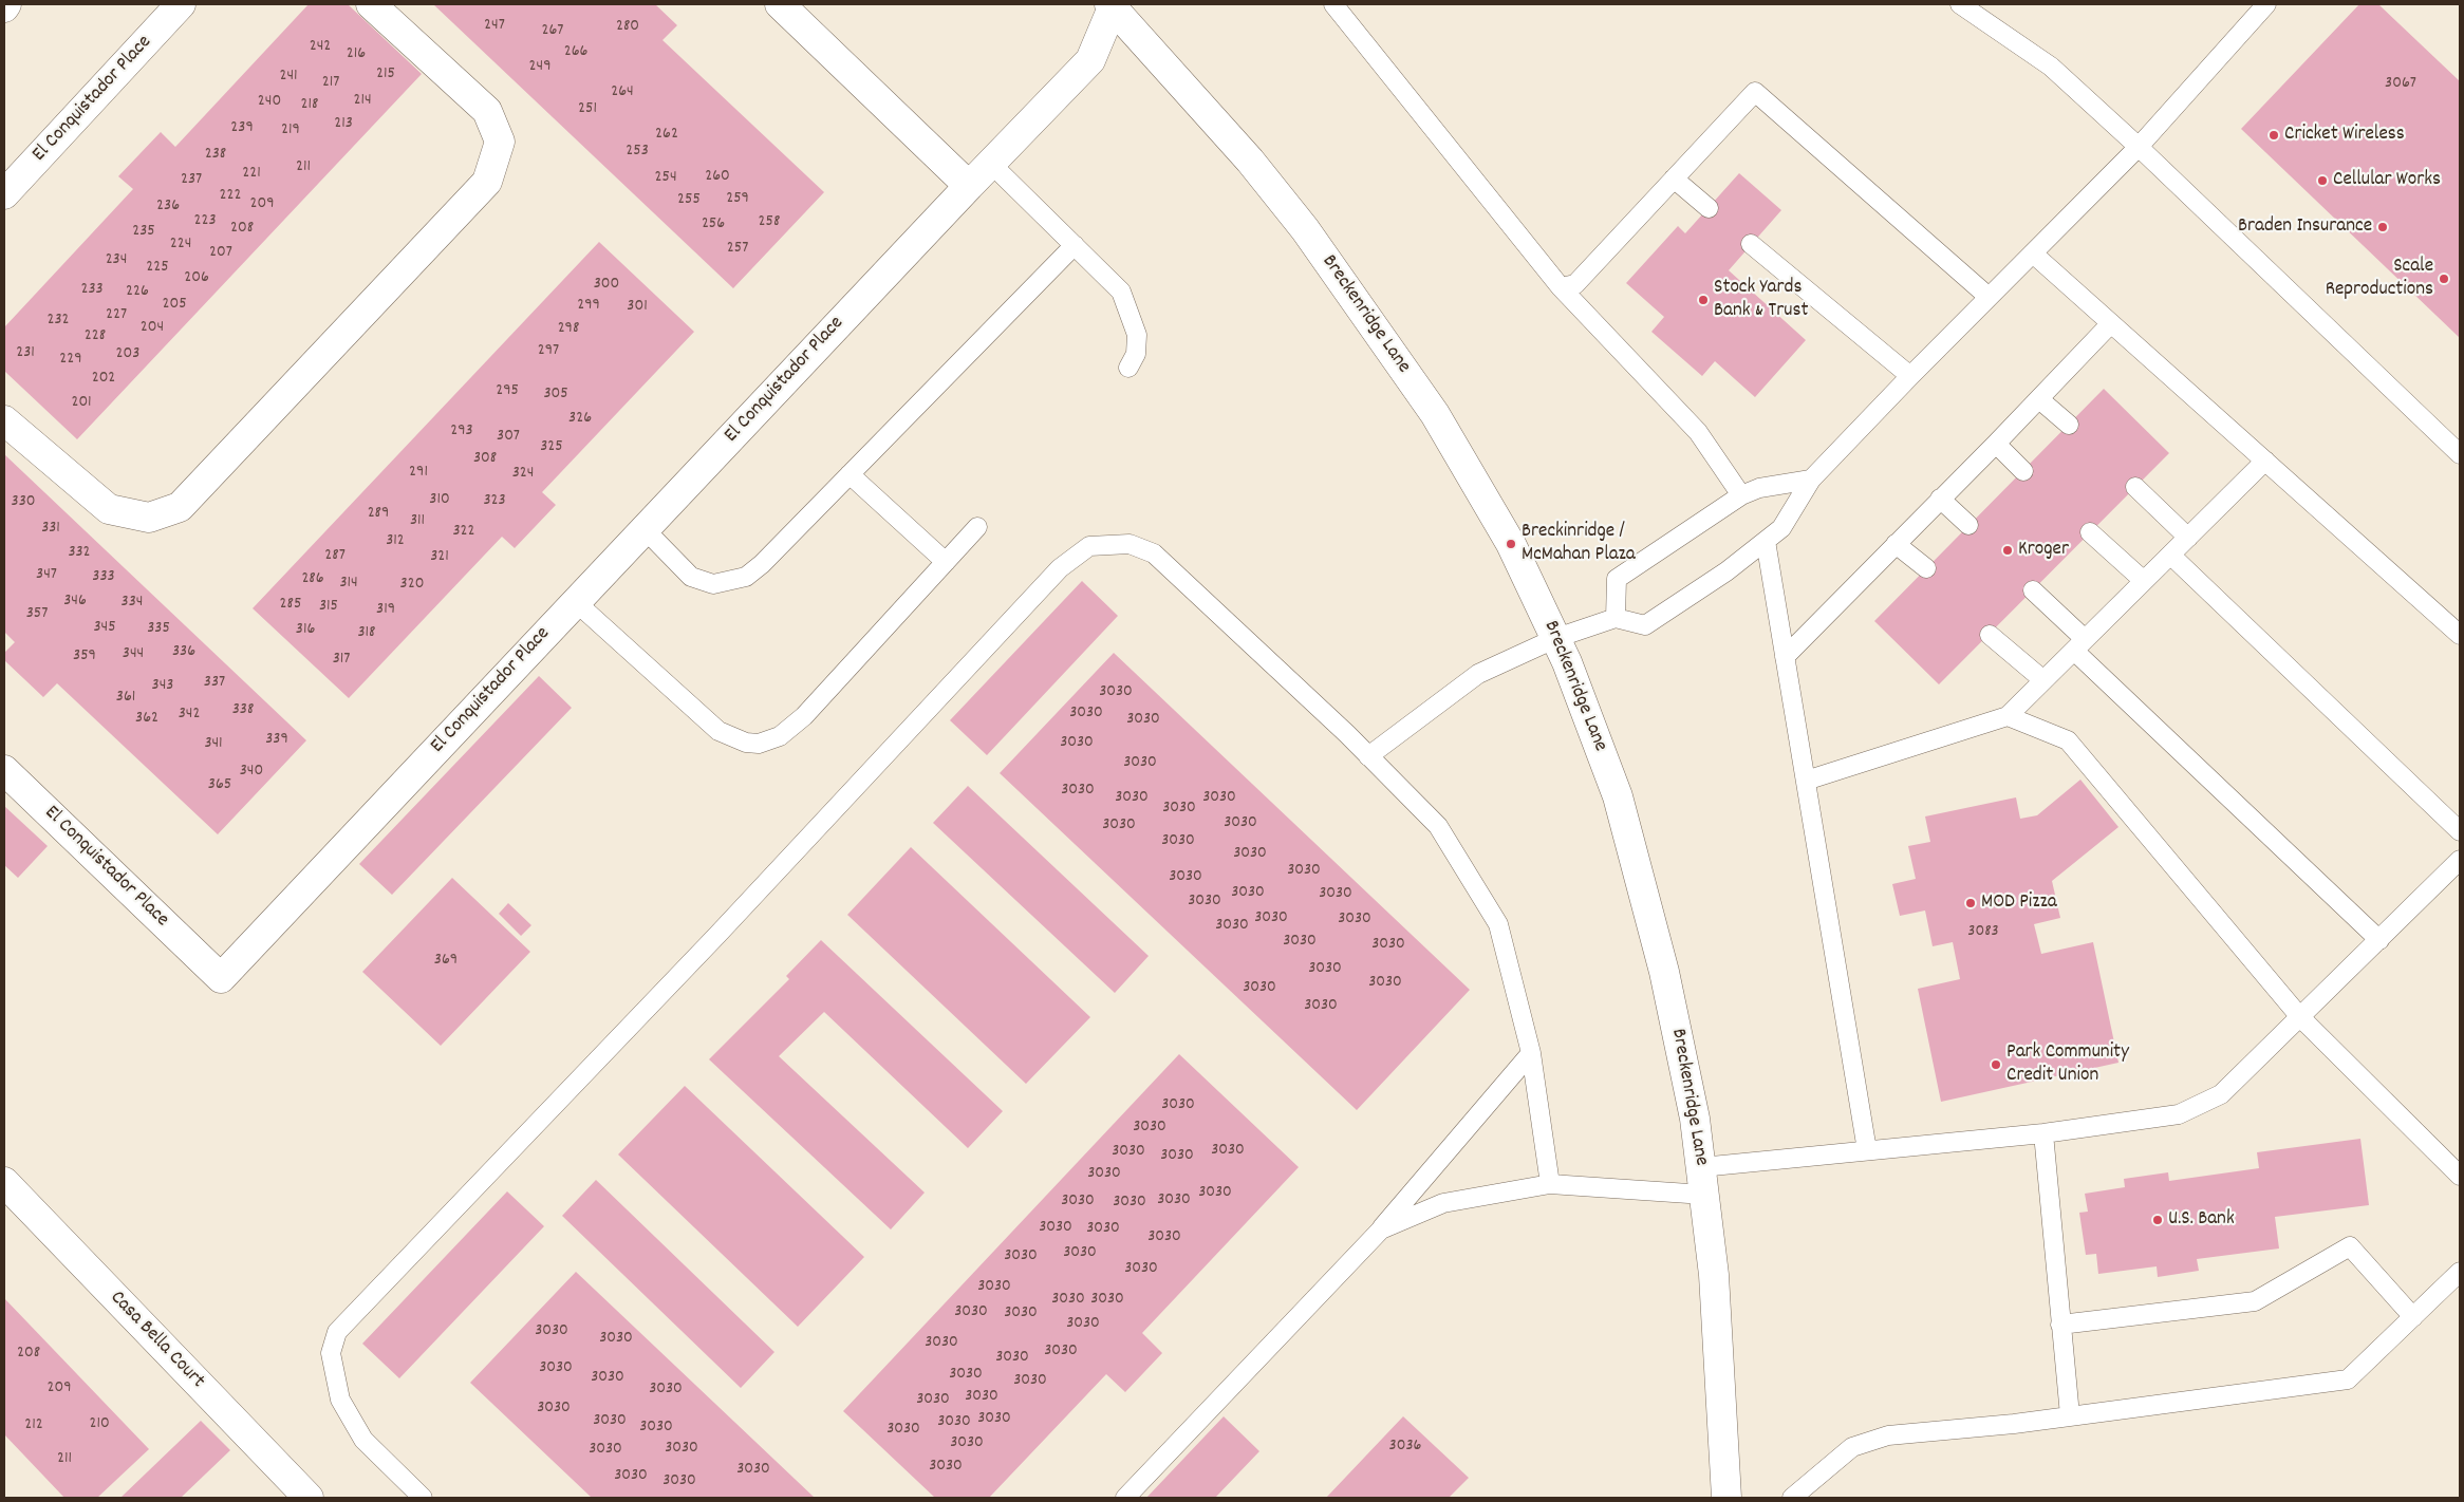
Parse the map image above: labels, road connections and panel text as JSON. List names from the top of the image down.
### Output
{
  "streets": {
    "street": ["El Conquistador Place", "Breckenridge Lane", "Casa Bella Court"]
  },
  "crossings": [
    ["El Conquistador Place", "Breckenridge Lane"]
  ],
  "places": [
    "Cricket Wireless",
    "Cellular Works",
    "Braden Insurance",
    "Scale Reproductions",
    "Stock Yards Bank & Trust",
    "Breckinridge / McMahan Plaza",
    "Kroger",
    "MOD Pizza",
    "Park Community Credit Union",
    "U.S. Bank"
  ],
  "house_numbers": [
    "247",
    "280",
    "267",
    "242",
    "266",
    "216",
    "249",
    "215",
    "241",
    "217",
    "3067",
    "264",
    "214",
    "240",
    "218",
    "251",
    "213",
    "239",
    "219",
    "262",
    "253",
    "238",
    "211",
    "221",
    "260",
    "254",
    "237",
    "222",
    "259",
    "255",
    "209",
    "236",
    "223",
    "258",
    "256",
    "208",
    "235",
    "224",
    "257",
    "207",
    "234",
    "225",
    "206",
    "300",
    "233",
    "226",
    "205",
    "299",
    "301",
    "227",
    "232",
    "204",
    "298",
    "228",
    "297",
    "231",
    "203",
    "229",
    "202",
    "295",
    "305",
    "201",
    "326",
    "293",
    "307",
    "325",
    "308",
    "291",
    "324",
    "310",
    "323",
    "330",
    "289",
    "311",
    "331",
    "322",
    "312",
    "332",
    "287",
    "321",
    "347",
    "333",
    "286",
    "314",
    "320",
    "346",
    "334",
    "285",
    "315",
    "319",
    "357",
    "345",
    "335",
    "316",
    "318",
    "336",
    "344",
    "359",
    "317",
    "337",
    "343",
    "3030",
    "361",
    "338",
    "3030",
    "342",
    "362",
    "3030",
    "339",
    "3030",
    "341",
    "3030",
    "340",
    "365",
    "3030",
    "3030",
    "3030",
    "3030",
    "3030",
    "3030",
    "3030",
    "3030",
    "3030",
    "3030",
    "3030",
    "3030",
    "3030",
    "3030",
    "3030",
    "3030",
    "3083",
    "3030",
    "3030",
    "369",
    "3030",
    "3030",
    "3030",
    "3030",
    "3030",
    "3030",
    "3030",
    "3030",
    "3030",
    "3030",
    "3030",
    "3030",
    "3030",
    "3030",
    "3030",
    "3030",
    "3030",
    "3030",
    "3030",
    "3030",
    "3030",
    "3030",
    "3030",
    "3030",
    "3030",
    "3030",
    "3030",
    "3030",
    "3030",
    "3030",
    "208",
    "3030",
    "3030",
    "3030",
    "3030",
    "3030",
    "209",
    "3030",
    "3030",
    "3030",
    "3030",
    "3030",
    "3030",
    "3030",
    "210",
    "212",
    "3030",
    "3030",
    "3030",
    "3036",
    "3030",
    "3030",
    "211",
    "3030",
    "3030",
    "3030",
    "3030"
  ]
}
